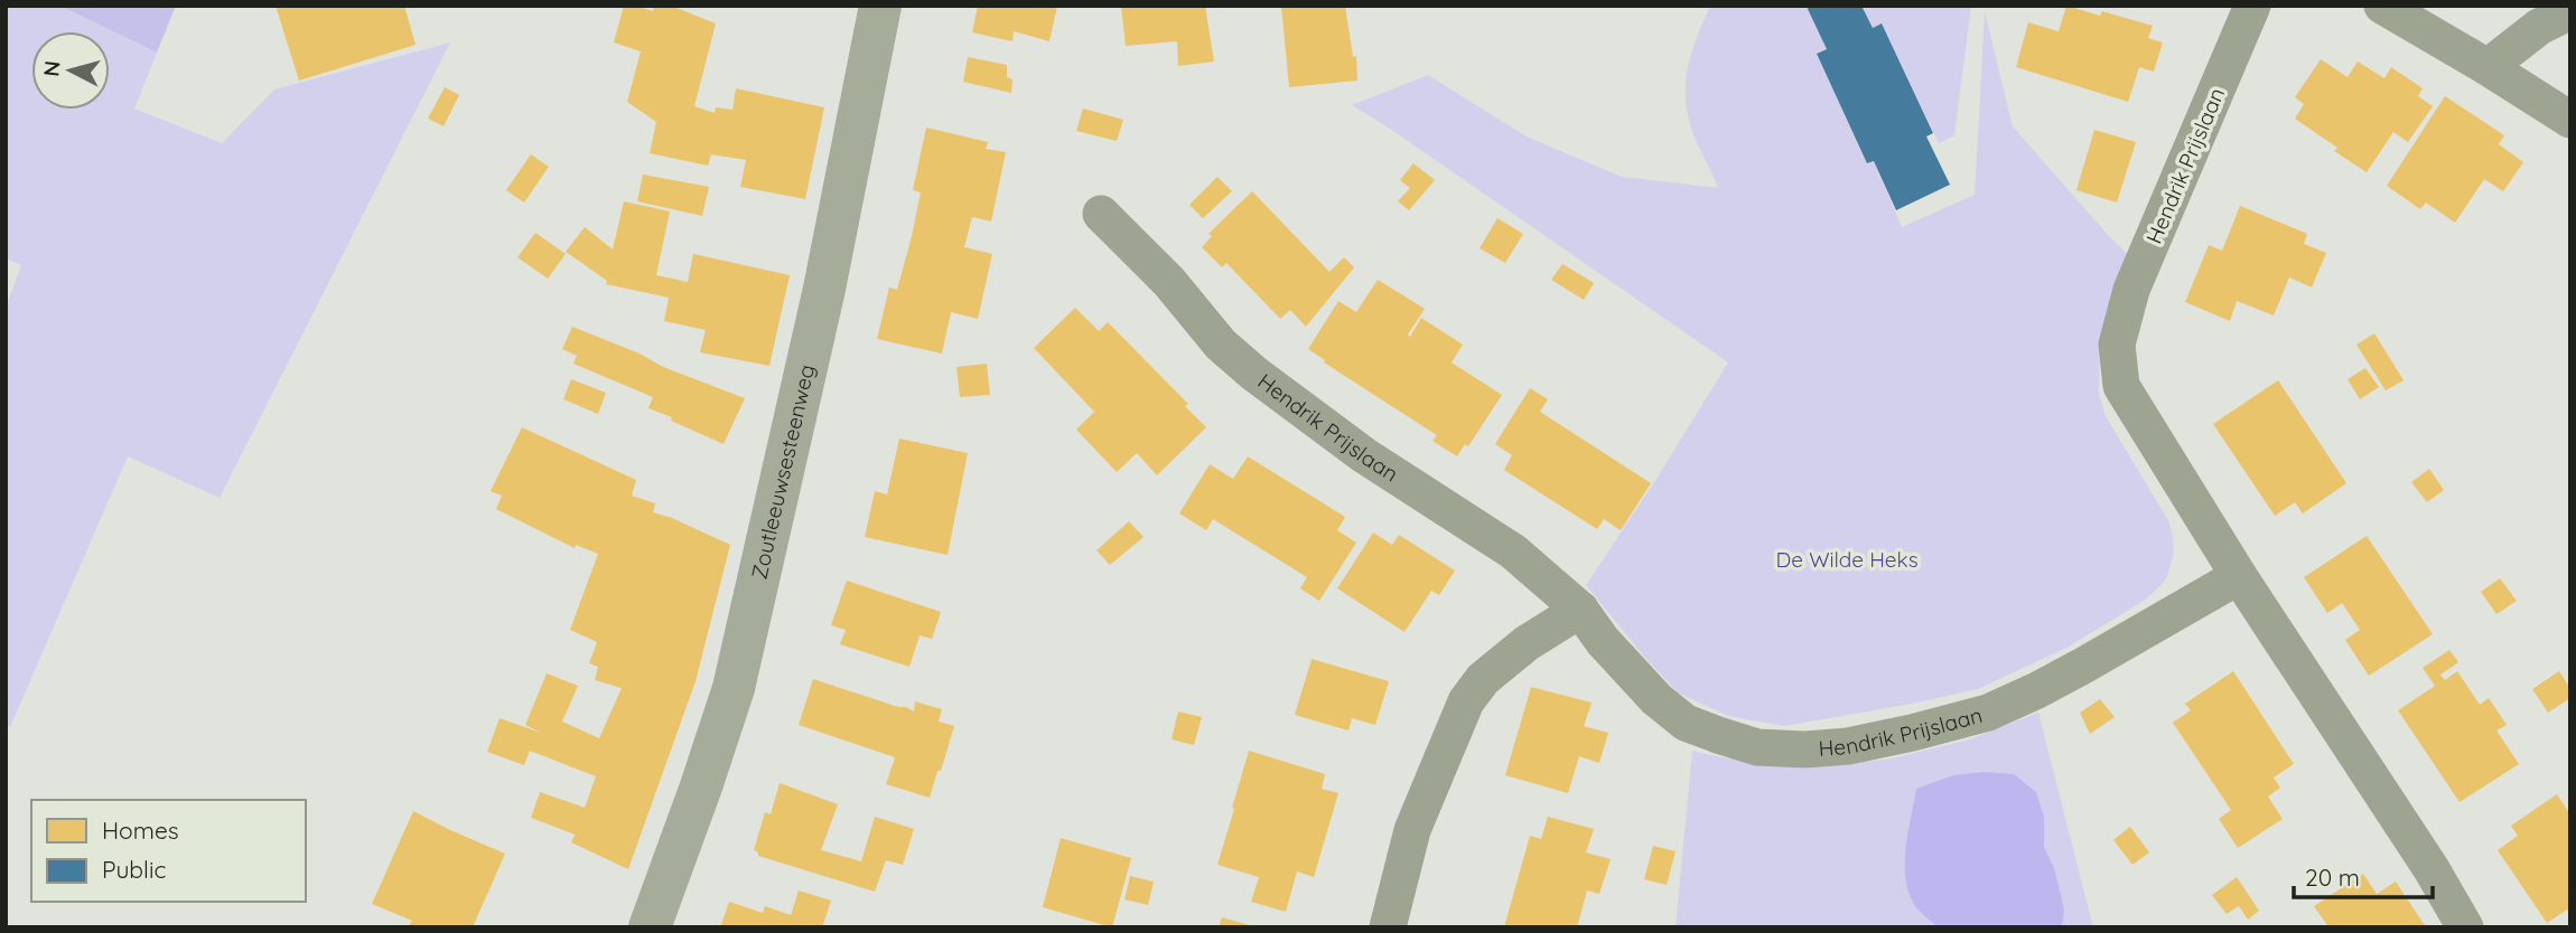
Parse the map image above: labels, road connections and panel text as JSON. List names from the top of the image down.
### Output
{
  "streets": {
    "street": ["Hendrik Prijslaan", "Zoutleeuwsesteenweg"]
  },
  "parks": ["De Wilde Heks"],
  "legend": ["Homes", "Public"],
  "scale_bar": "20 m",
  "north": "left"
}
